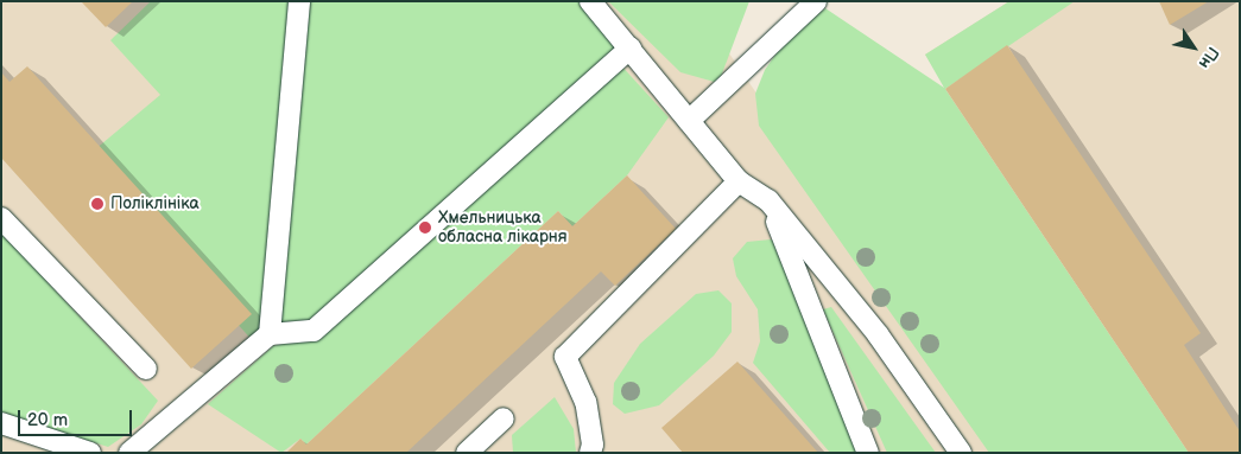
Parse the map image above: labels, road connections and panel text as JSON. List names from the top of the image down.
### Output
{
  "places": ["Поліклініка", "Хмельницька обласна лікарня"],
  "scale_bar": "20 m",
  "north": "bottom right"
}
